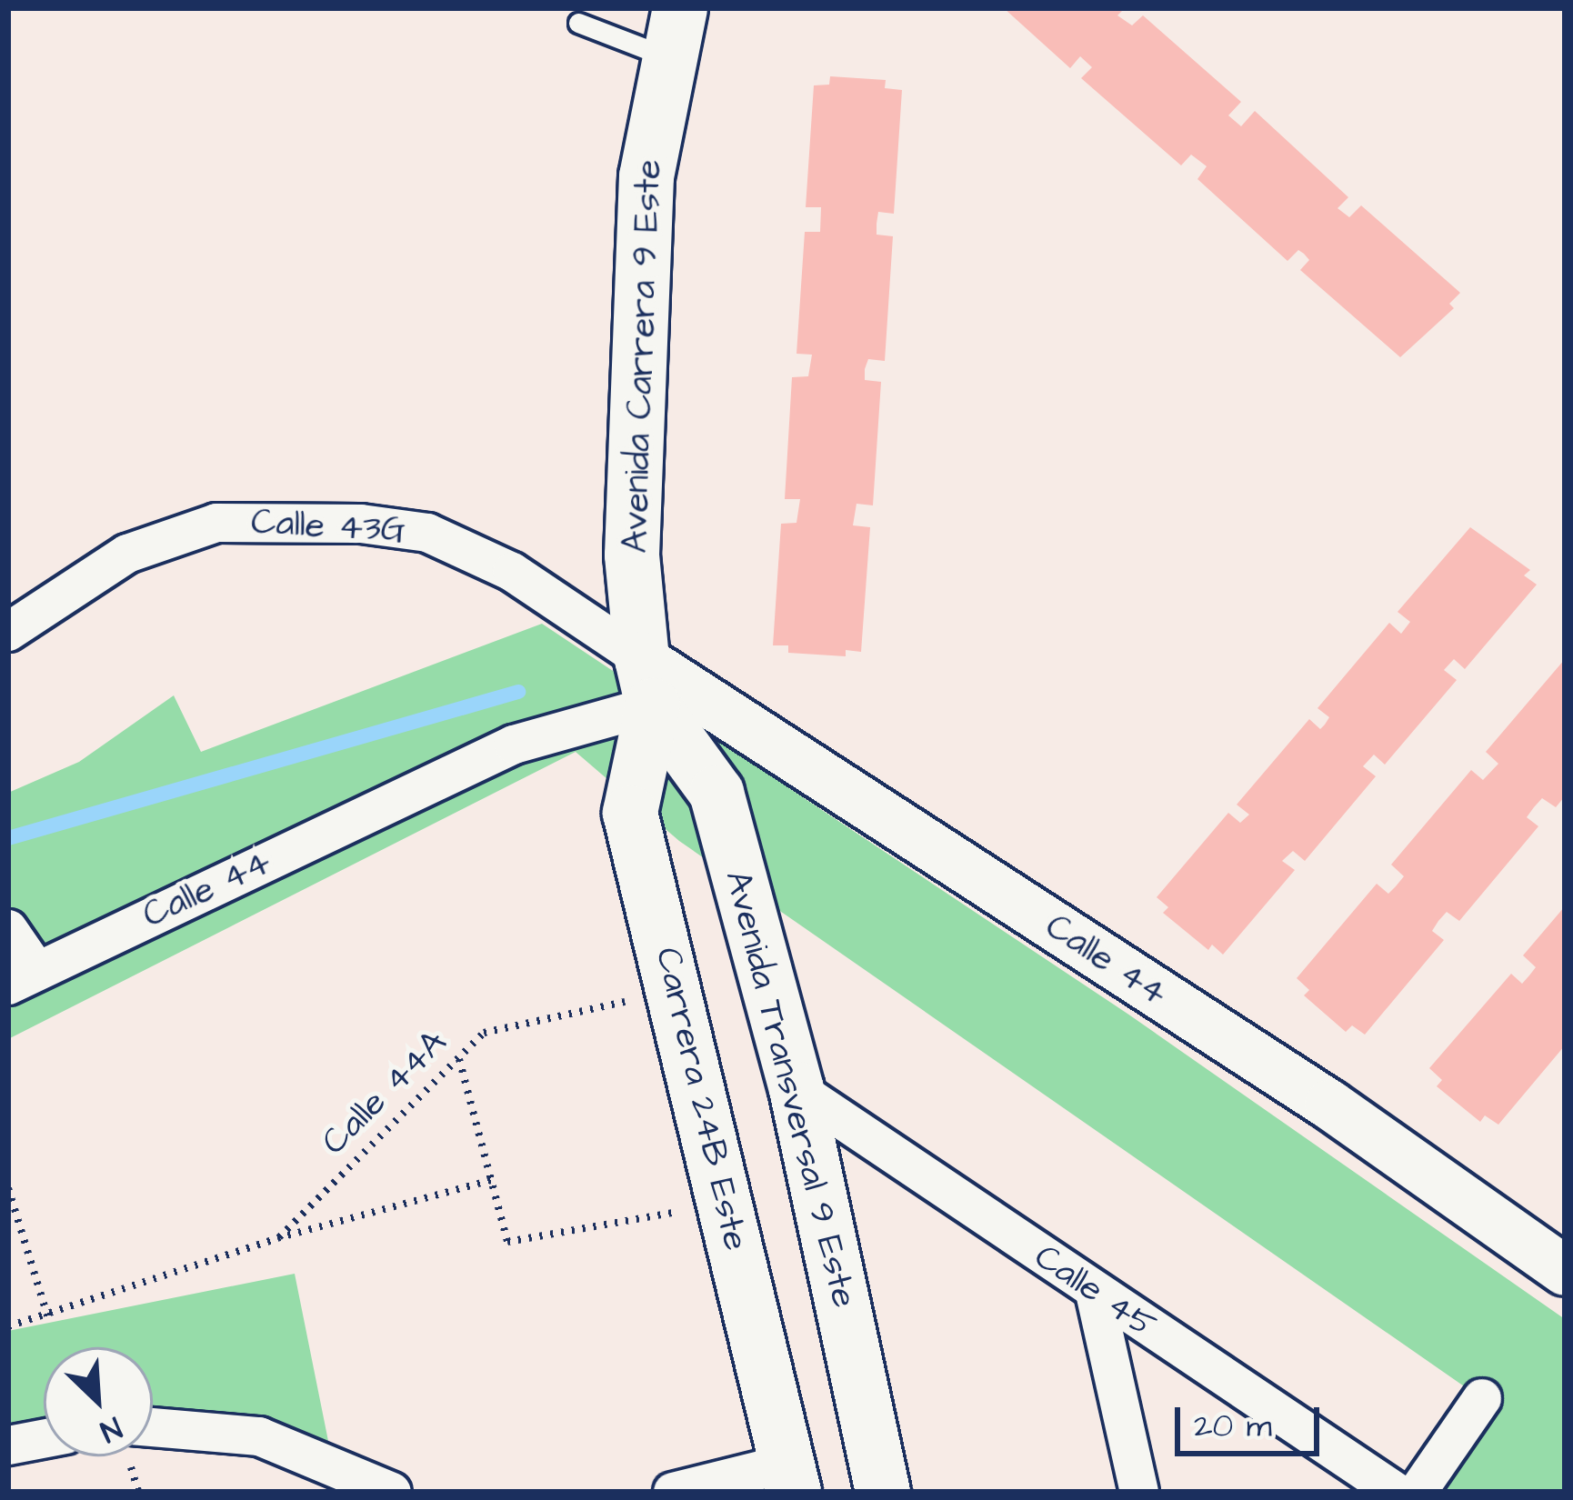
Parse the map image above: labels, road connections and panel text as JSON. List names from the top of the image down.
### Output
{
  "streets": {
    "main road": ["Avenida Carrera 9 Este", "Avenida Transversal 9 Este", "Carrera 24B Este"],
    "street": ["Calle 43G", "Calle 44", "Calle 45"],
    "path": ["Calle 44A"]
  },
  "crossings": [
    ["Avenida Carrera 9 Este", "Calle 43G"],
    ["Avenida Carrera 9 Este", "Calle 44"],
    ["Avenida Carrera 9 Este", "Avenida Transversal 9 Este"],
    ["Avenida Carrera 9 Este", "Carrera 24B Este"],
    ["Calle 43G", "Calle 44"],
    ["Calle 43G", "Avenida Transversal 9 Este"],
    ["Calle 43G", "Carrera 24B Este"],
    ["Calle 44", "Avenida Transversal 9 Este"],
    ["Calle 44", "Carrera 24B Este"],
    ["Avenida Transversal 9 Este", "Carrera 24B Este"],
    ["Avenida Transversal 9 Este", "Calle 45"],
    ["Calle 44A", "Carrera 24B Este"]
  ],
  "scale_bar": "20 m",
  "north": "bottom right"
}
